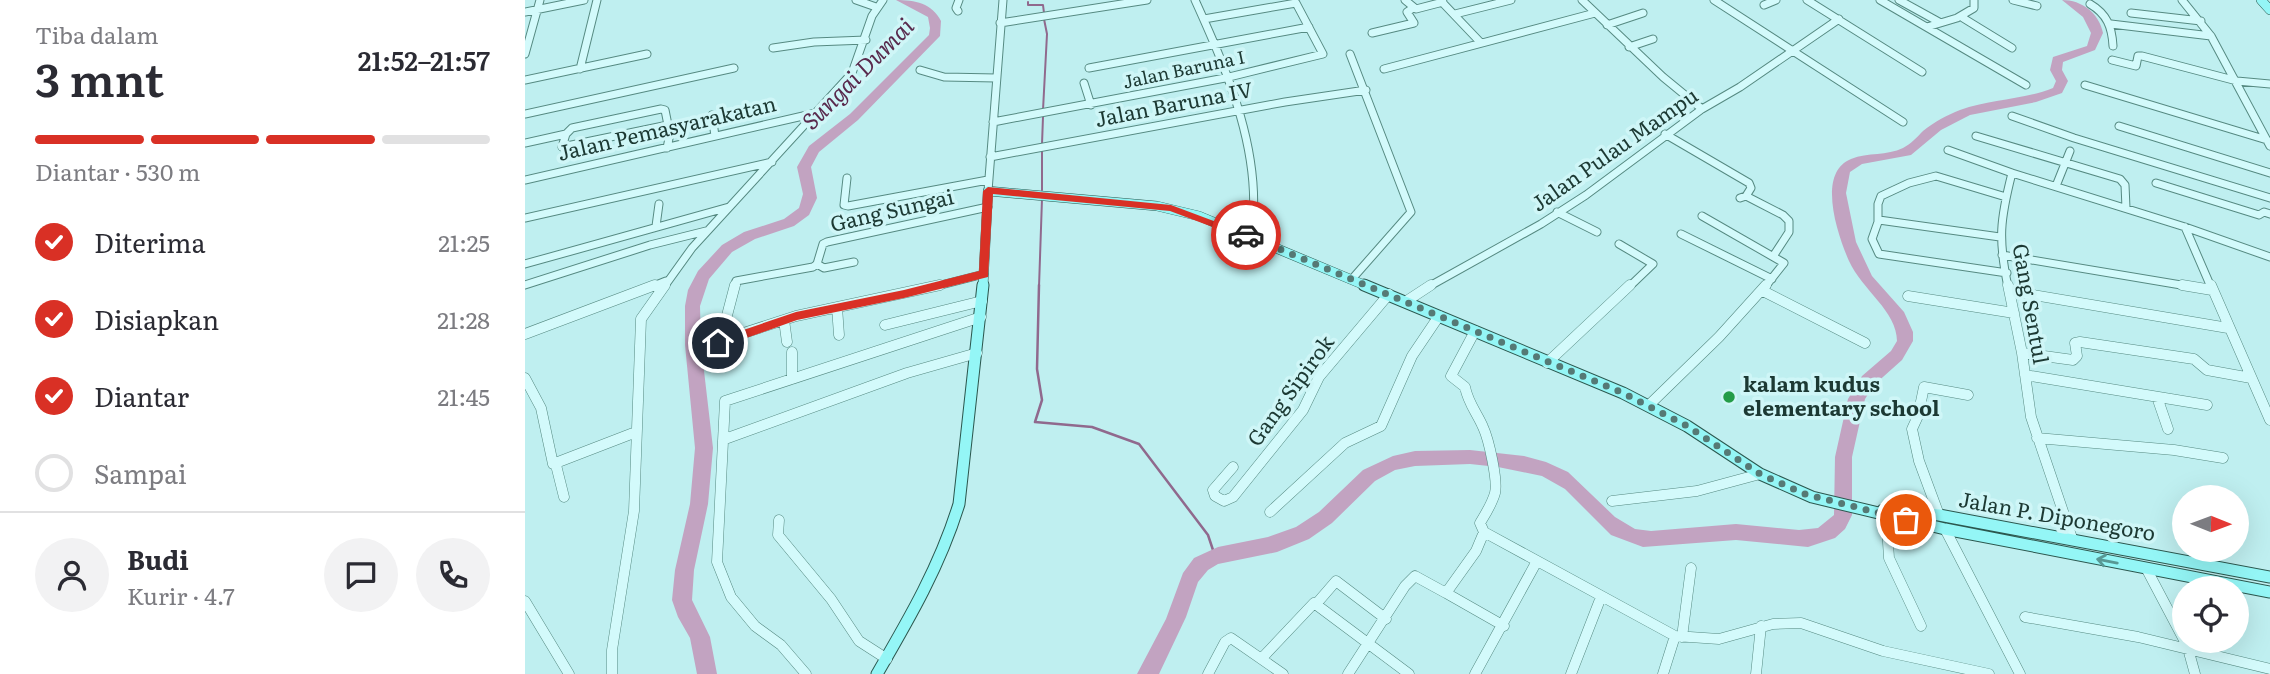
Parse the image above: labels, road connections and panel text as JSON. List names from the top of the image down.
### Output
{
  "streets": {
    "main road": ["Jalan P. Diponegoro"],
    "street": [
      "Jalan Baruna I",
      "Jalan Baruna IV",
      "Jalan Pemasyarakatan",
      "Jalan Pulau Mampu",
      "Gang Sungai",
      "Gang Sentul",
      "Gang Sipirok"
    ]
  },
  "crossings": [
    ["Gang Sentul", "Jalan P. Diponegoro"]
  ],
  "water": ["Sungai Dumai"],
  "places": ["kalam kudus elementary school"],
  "north": "right",
  "page": {
    "heading": ["3 mnt", "Tiba dalam", "21:52–21:57"],
    "panel": ["Budi", "Kurir · 4.7"],
    "bar": "Diantar · 530 m",
    "list": [
      ["Diterima", "21:25"],
      ["Disiapkan", "21:28"],
      ["Diantar", "21:45"],
      "Sampai"
    ]
  }
}
